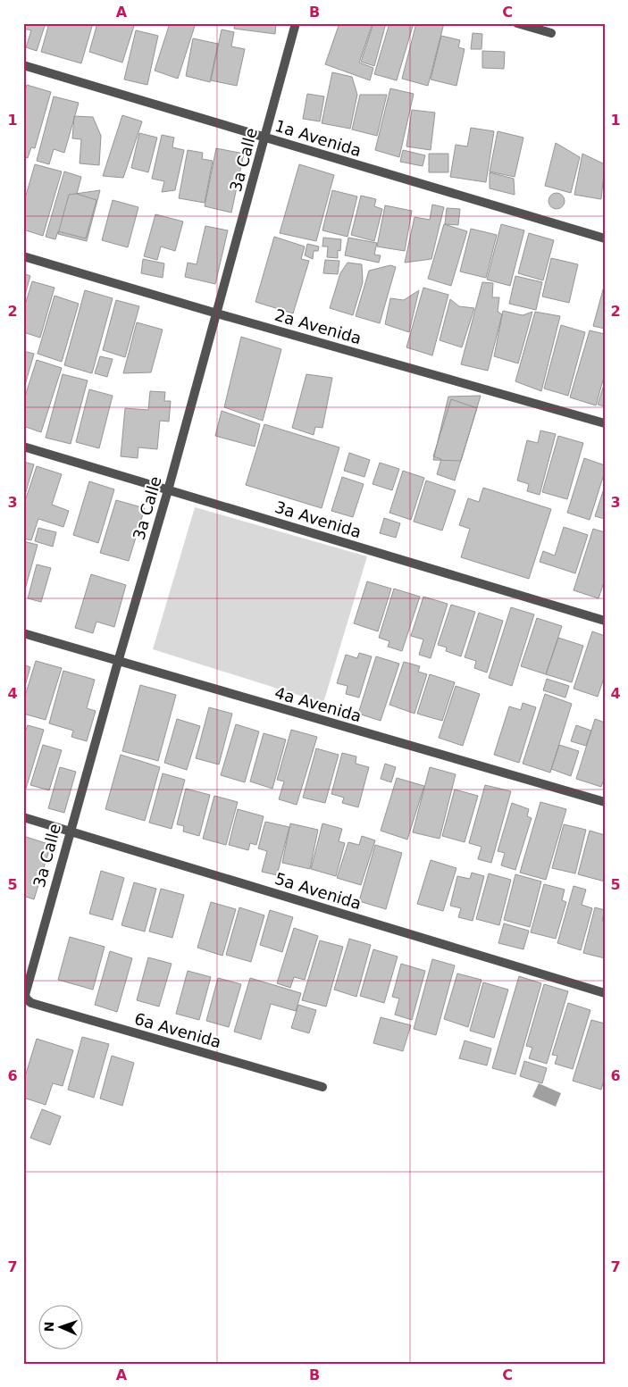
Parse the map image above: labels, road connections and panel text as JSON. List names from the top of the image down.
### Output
{
  "streets": {
    "street": [
      "1a Avenida",
      "3a Calle",
      "2a Avenida",
      "3a Avenida",
      "4a Avenida",
      "5a Avenida",
      "6a Avenida"
    ]
  },
  "crossings": [
    ["1a Avenida", "3a Calle"],
    ["3a Calle", "2a Avenida"],
    ["3a Calle", "3a Avenida"],
    ["3a Calle", "4a Avenida"],
    ["3a Calle", "5a Avenida"],
    ["3a Calle", "6a Avenida"]
  ],
  "north": "left",
  "grid": {
    "columns": ["A", "B", "C"],
    "rows": [
      "1",
      "2",
      "3",
      "4",
      "5",
      "6",
      "7"
    ]
  }
}
